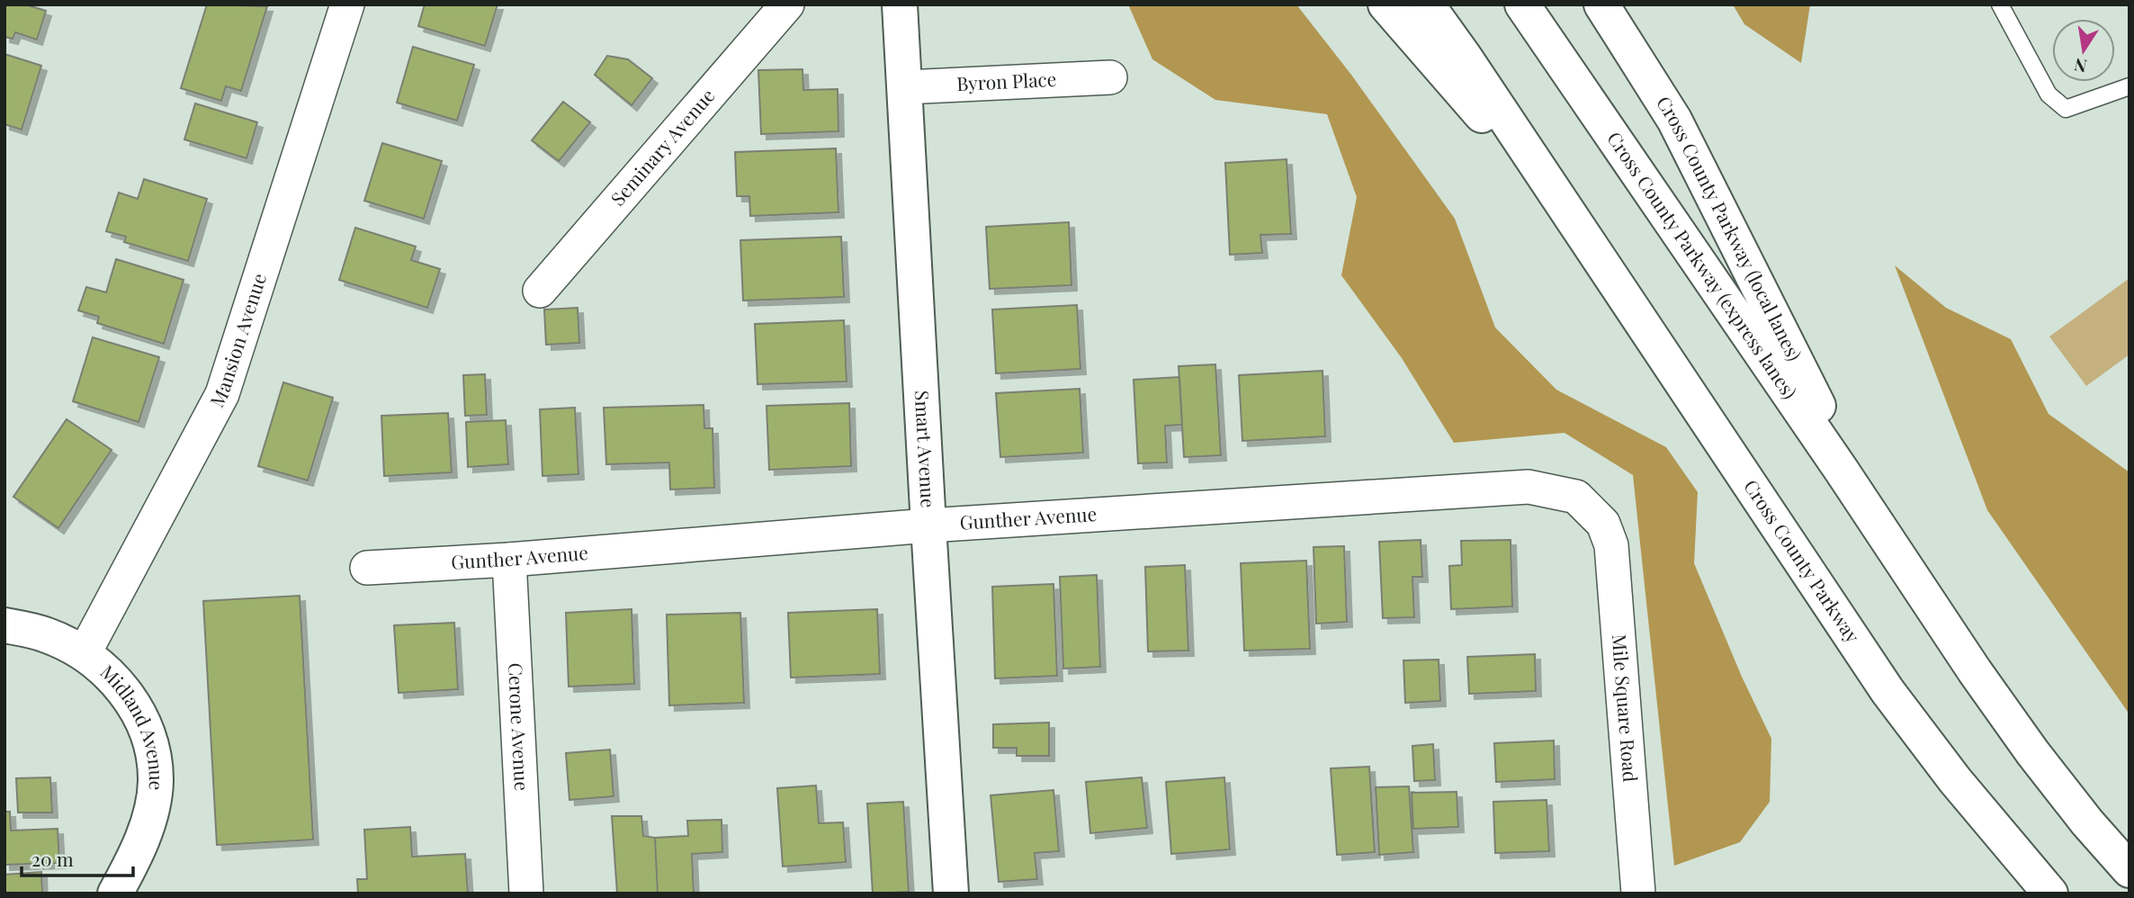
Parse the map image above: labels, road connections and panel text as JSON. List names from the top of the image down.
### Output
{
  "streets": {
    "main road": [
      "Cross County Parkway (local lanes)",
      "Cross County Parkway (express lanes)",
      "Smart Avenue",
      "Cross County Parkway",
      "Midland Avenue"
    ],
    "street": [
      "Byron Place",
      "Seminary Avenue",
      "Mansion Avenue",
      "Gunther Avenue",
      "Mile Square Road",
      "Cerone Avenue"
    ]
  },
  "crossings": [
    ["Byron Place", "Smart Avenue"],
    ["Cross County Parkway (local lanes)", "Cross County Parkway (express lanes)"],
    ["Mansion Avenue", "Midland Avenue"],
    ["Smart Avenue", "Gunther Avenue"],
    ["Gunther Avenue", "Mile Square Road"],
    ["Gunther Avenue", "Cerone Avenue"]
  ],
  "scale_bar": "20 m",
  "north": "bottom"
}
